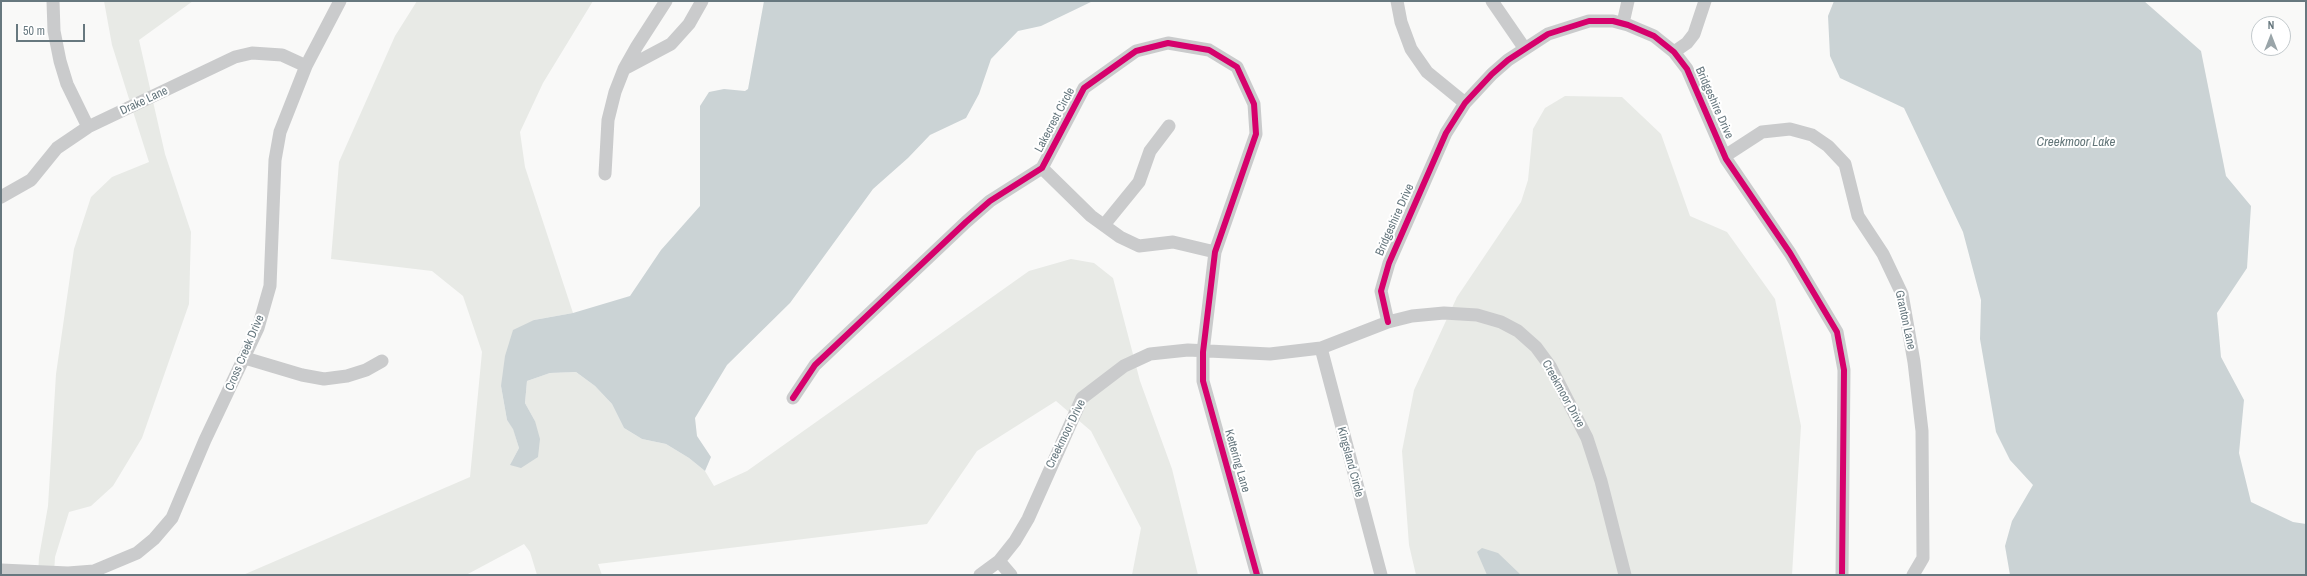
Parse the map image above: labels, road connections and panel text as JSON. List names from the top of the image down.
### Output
{
  "streets": {
    "street": [
      "Drake Lane",
      "Bridgeshire Drive",
      "Lakecrest Circle",
      "Granton Lane",
      "Cross Creek Drive",
      "Creekmoor Drive",
      "Kettering Lane",
      "Kingsland Circle"
    ]
  },
  "crossings": [
    ["Drake Lane", "Cross Creek Drive"],
    ["Bridgeshire Drive", "Granton Lane"],
    ["Bridgeshire Drive", "Creekmoor Drive"],
    ["Lakecrest Circle", "Creekmoor Drive"],
    ["Lakecrest Circle", "Kettering Lane"],
    ["Creekmoor Drive", "Kettering Lane"],
    ["Creekmoor Drive", "Kingsland Circle"]
  ],
  "water": ["Creekmoor Lake"],
  "scale_bar": "50 m",
  "north": "top"
}
